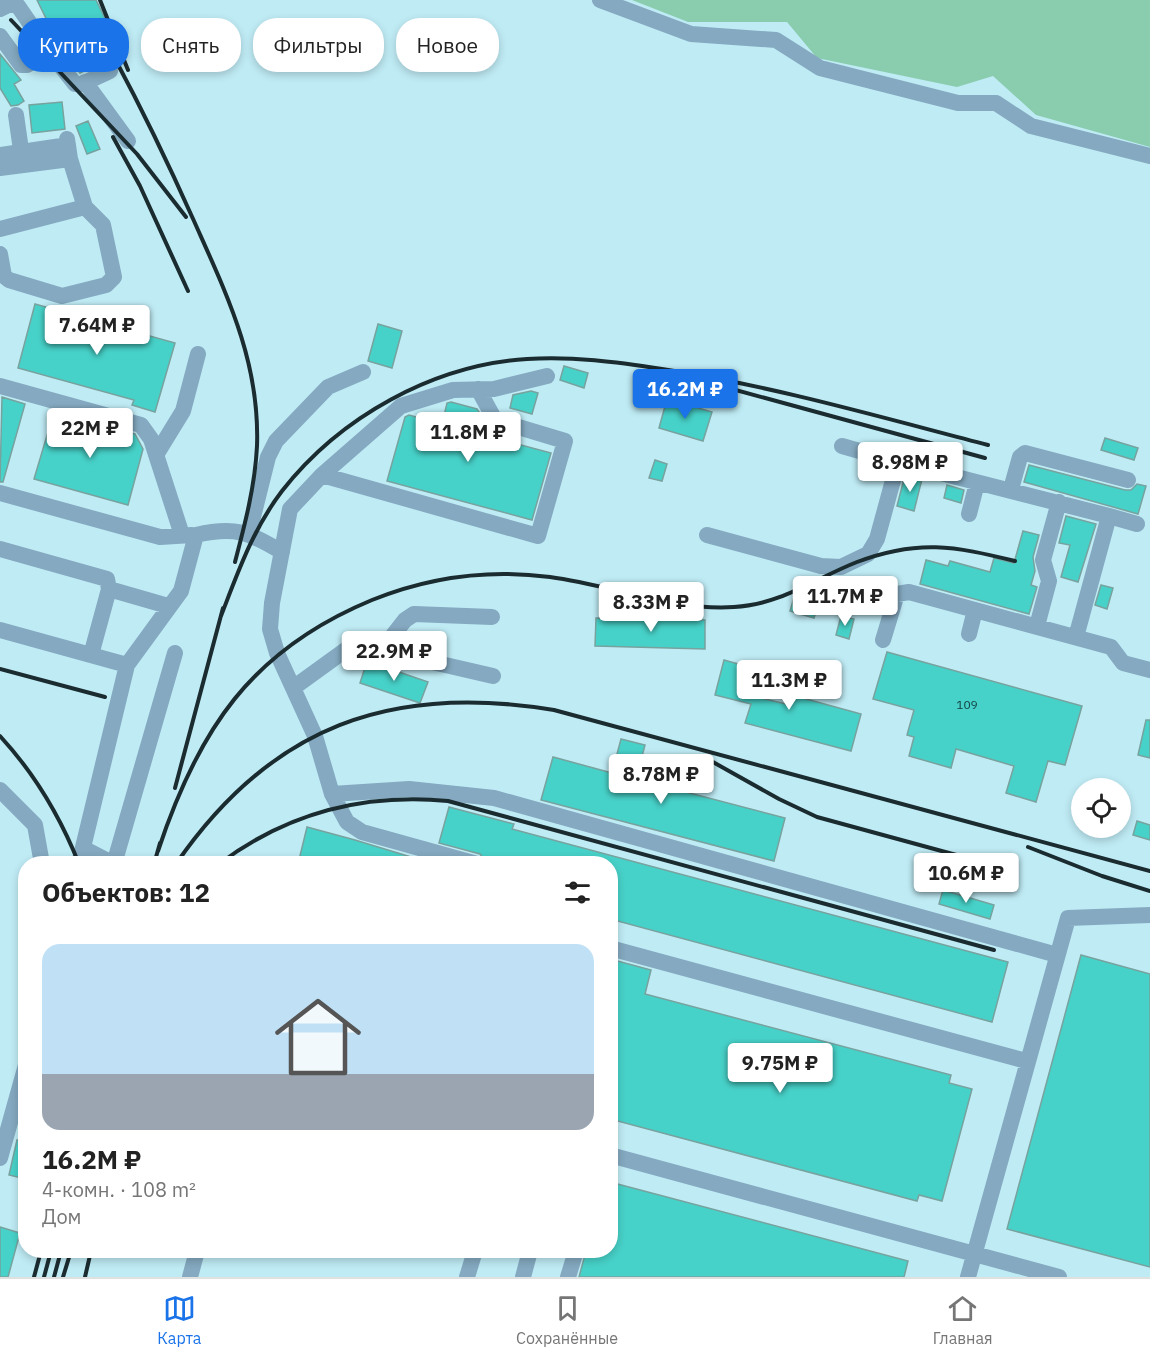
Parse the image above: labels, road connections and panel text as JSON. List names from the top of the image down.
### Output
{
  "house_numbers": ["109"],
  "page": {
    "chip": [
      "Купить",
      "Снять",
      "Фильтры",
      "Новое"
    ],
    "price": [
      "7.64M ₽",
      "16.2M ₽",
      "22M ₽",
      "11.8M ₽",
      "8.98M ₽",
      "11.7M ₽",
      "8.33M ₽",
      "22.9M ₽",
      "11.3M ₽",
      "8.78M ₽",
      "10.6M ₽",
      "9.75M ₽"
    ],
    "heading": "Объектов: 12",
    "list": [
      {
        "name": "16.2M ₽",
        "note": "4-комн. · 108 m² · Дом"
      }
    ],
    "tabs": ["Карта", "Сохранённые", "Главная"]
  }
}
